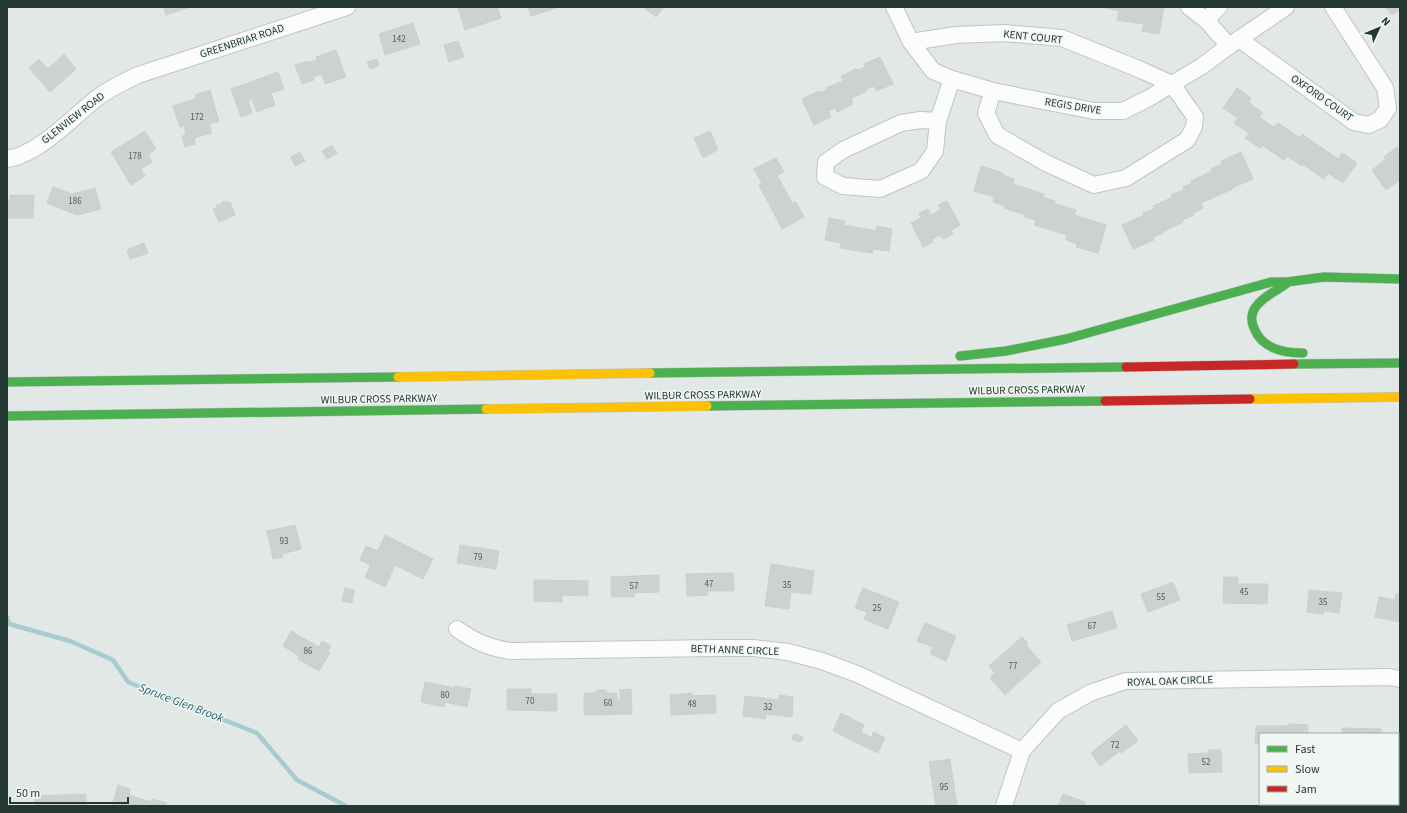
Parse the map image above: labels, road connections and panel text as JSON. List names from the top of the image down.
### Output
{
  "streets": {
    "highway": ["WILBUR CROSS PARKWAY"],
    "street": [
      "KENT COURT",
      "GREENBRIAR ROAD",
      "OXFORD COURT",
      "REGIS DRIVE",
      "GLENVIEW ROAD",
      "BETH ANNE CIRCLE",
      "ROYAL OAK CIRCLE"
    ]
  },
  "crossings": [
    ["KENT COURT", "REGIS DRIVE"],
    ["GREENBRIAR ROAD", "GLENVIEW ROAD"],
    ["OXFORD COURT", "REGIS DRIVE"],
    ["BETH ANNE CIRCLE", "ROYAL OAK CIRCLE"]
  ],
  "water": ["Spruce Glen Brook"],
  "house_numbers": [
    "142",
    "172",
    "178",
    "186",
    "93",
    "79",
    "47",
    "35",
    "57",
    "45",
    "55",
    "35",
    "25",
    "67",
    "86",
    "77",
    "80",
    "70",
    "60",
    "48",
    "32",
    "72",
    "52",
    "95"
  ],
  "legend": ["Fast", "Slow", "Jam"],
  "scale_bar": "50 m",
  "north": "top right"
}
